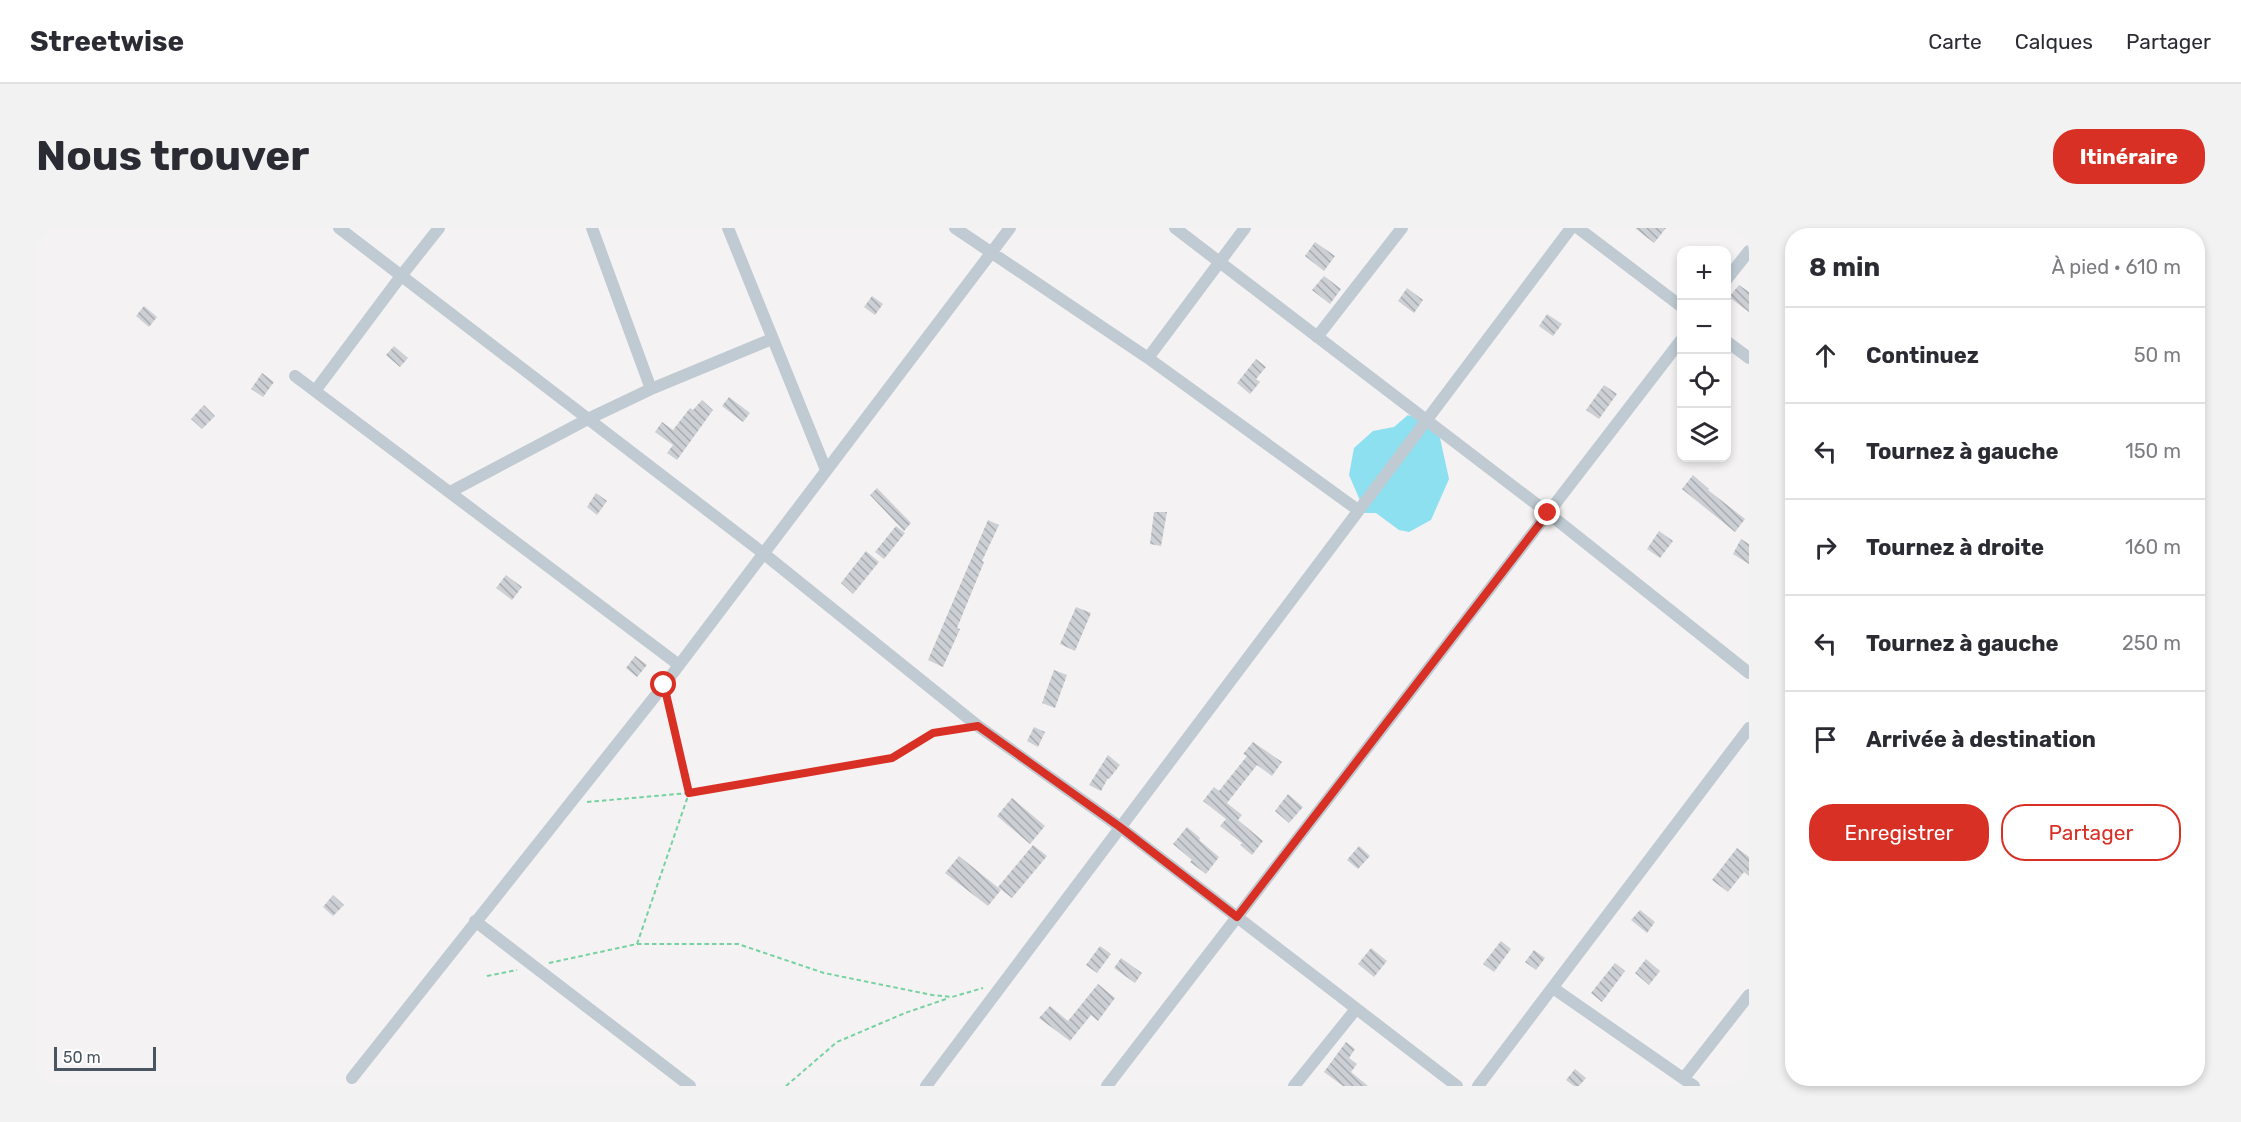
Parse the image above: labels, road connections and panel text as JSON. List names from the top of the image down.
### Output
{
  "scale_bar": "50 m",
  "page": {
    "header": "Streetwise",
    "nav": ["Carte", "Calques", "Partager"],
    "buttons": [
      "Itinéraire",
      ["Enregistrer", "Partager"]
    ],
    "title": "Nous trouver",
    "heading": ["8 min", "À pied · 610 m"],
    "map_buttons": ["+", "−"],
    "list": [
      ["Continuez", "50 m"],
      ["Tournez à gauche", "150 m"],
      ["Tournez à droite", "160 m"],
      ["Tournez à gauche", "250 m"],
      "Arrivée à destination"
    ],
    "scale": "50 m"
  }
}
